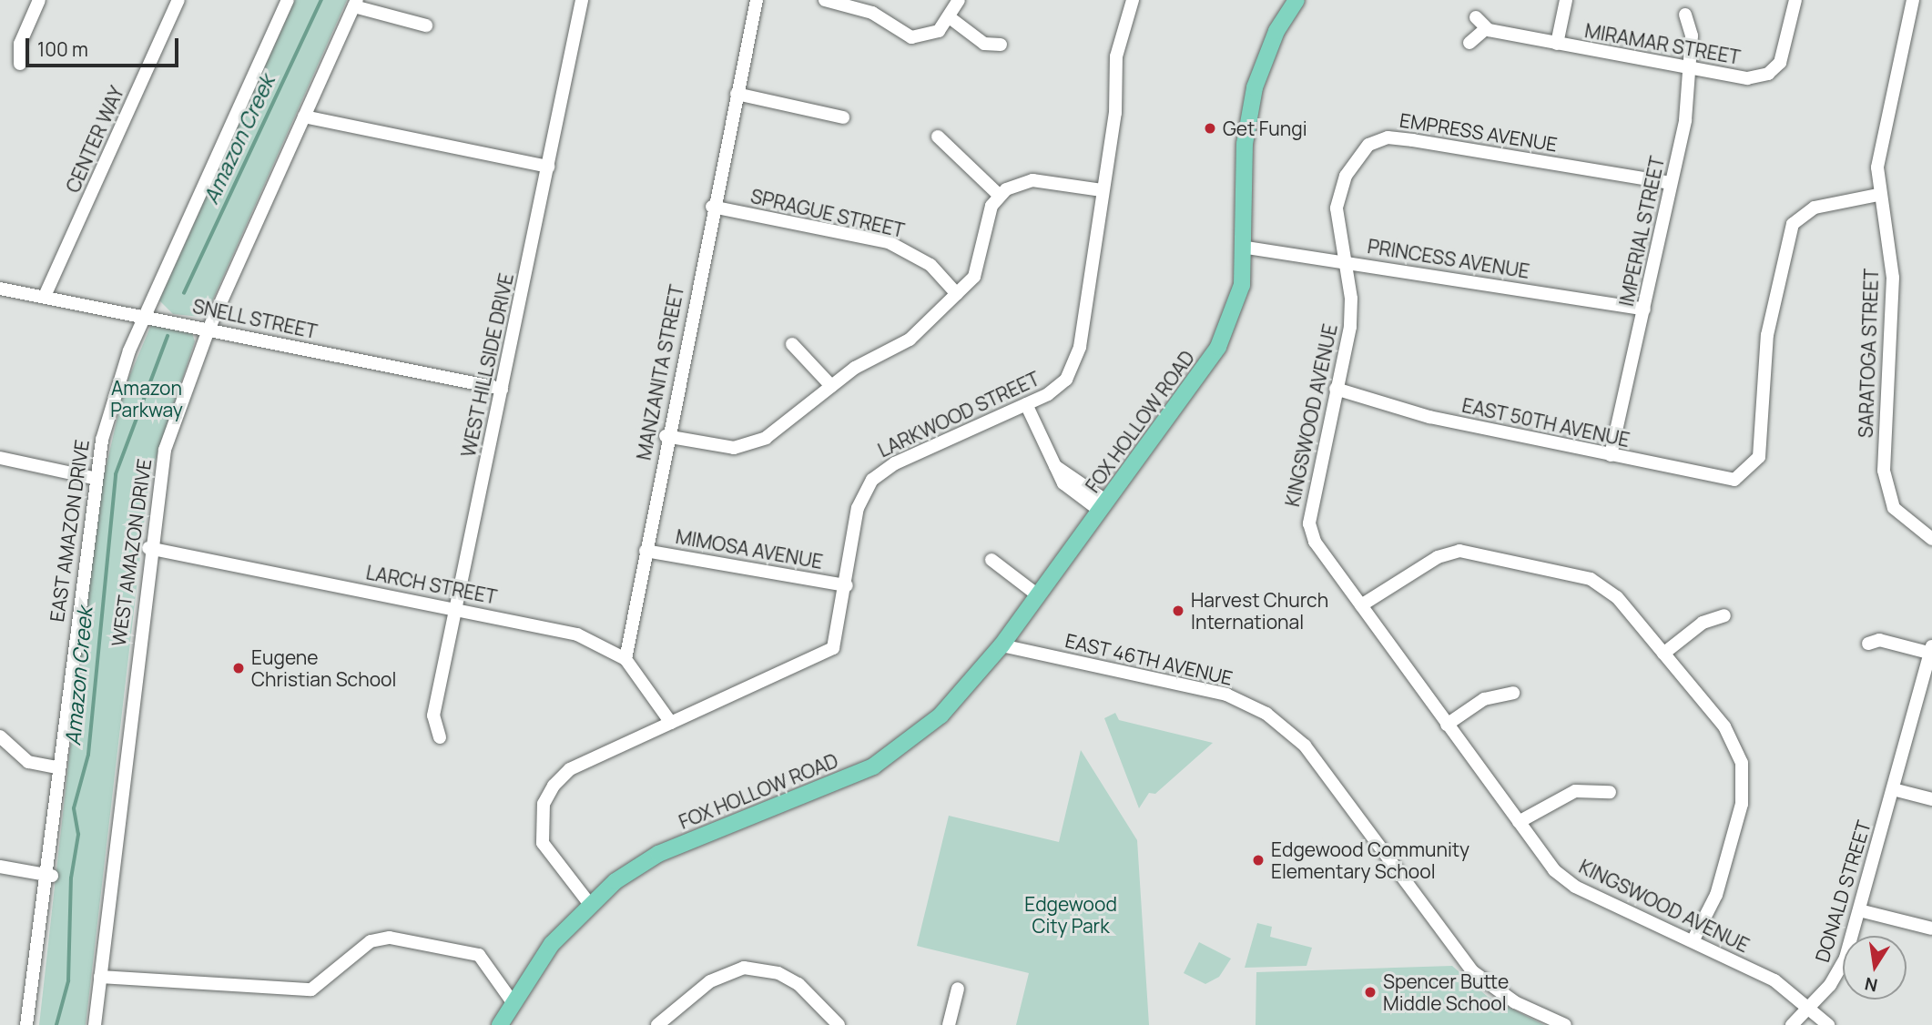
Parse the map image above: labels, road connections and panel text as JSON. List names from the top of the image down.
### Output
{
  "streets": {
    "main road": ["FOX HOLLOW ROAD"],
    "street": [
      "MIRAMAR STREET",
      "EMPRESS AVENUE",
      "CENTER WAY",
      "SPRAGUE STREET",
      "IMPERIAL STREET",
      "PRINCESS AVENUE",
      "SNELL STREET",
      "SARATOGA STREET",
      "WEST HILLSIDE DRIVE",
      "MANZANITA STREET",
      "LARKWOOD STREET",
      "KINGSWOOD AVENUE",
      "EAST 50TH AVENUE",
      "EAST AMAZON DRIVE",
      "MIMOSA AVENUE",
      "WEST AMAZON DRIVE",
      "LARCH STREET",
      "EAST 46TH AVENUE",
      "DONALD STREET"
    ]
  },
  "crossings": [
    ["MIRAMAR STREET", "IMPERIAL STREET"],
    ["EMPRESS AVENUE", "IMPERIAL STREET"],
    ["EMPRESS AVENUE", "PRINCESS AVENUE"],
    ["EMPRESS AVENUE", "KINGSWOOD AVENUE"],
    ["CENTER WAY", "SNELL STREET"],
    ["SPRAGUE STREET", "MANZANITA STREET"],
    ["IMPERIAL STREET", "PRINCESS AVENUE"],
    ["IMPERIAL STREET", "EAST 50TH AVENUE"],
    ["PRINCESS AVENUE", "KINGSWOOD AVENUE"],
    ["PRINCESS AVENUE", "FOX HOLLOW ROAD"],
    ["SNELL STREET", "WEST HILLSIDE DRIVE"],
    ["SNELL STREET", "EAST AMAZON DRIVE"],
    ["SNELL STREET", "WEST AMAZON DRIVE"],
    ["SARATOGA STREET", "EAST 50TH AVENUE"],
    ["WEST HILLSIDE DRIVE", "LARCH STREET"],
    ["MANZANITA STREET", "MIMOSA AVENUE"],
    ["MANZANITA STREET", "LARCH STREET"],
    ["LARKWOOD STREET", "FOX HOLLOW ROAD"],
    ["LARKWOOD STREET", "MIMOSA AVENUE"],
    ["LARKWOOD STREET", "LARCH STREET"],
    ["KINGSWOOD AVENUE", "EAST 50TH AVENUE"],
    ["KINGSWOOD AVENUE", "DONALD STREET"],
    ["FOX HOLLOW ROAD", "EAST 46TH AVENUE"],
    ["WEST AMAZON DRIVE", "LARCH STREET"]
  ],
  "water": ["Amazon Creek"],
  "parks": ["Amazon Parkway", "Edgewood City Park"],
  "places": [
    "Get Fungi",
    "Harvest Church International",
    "Eugene Christian School",
    "Edgewood Community Elementary School",
    "Spencer Butte Middle School"
  ],
  "scale_bar": "100 m",
  "north": "bottom"
}
